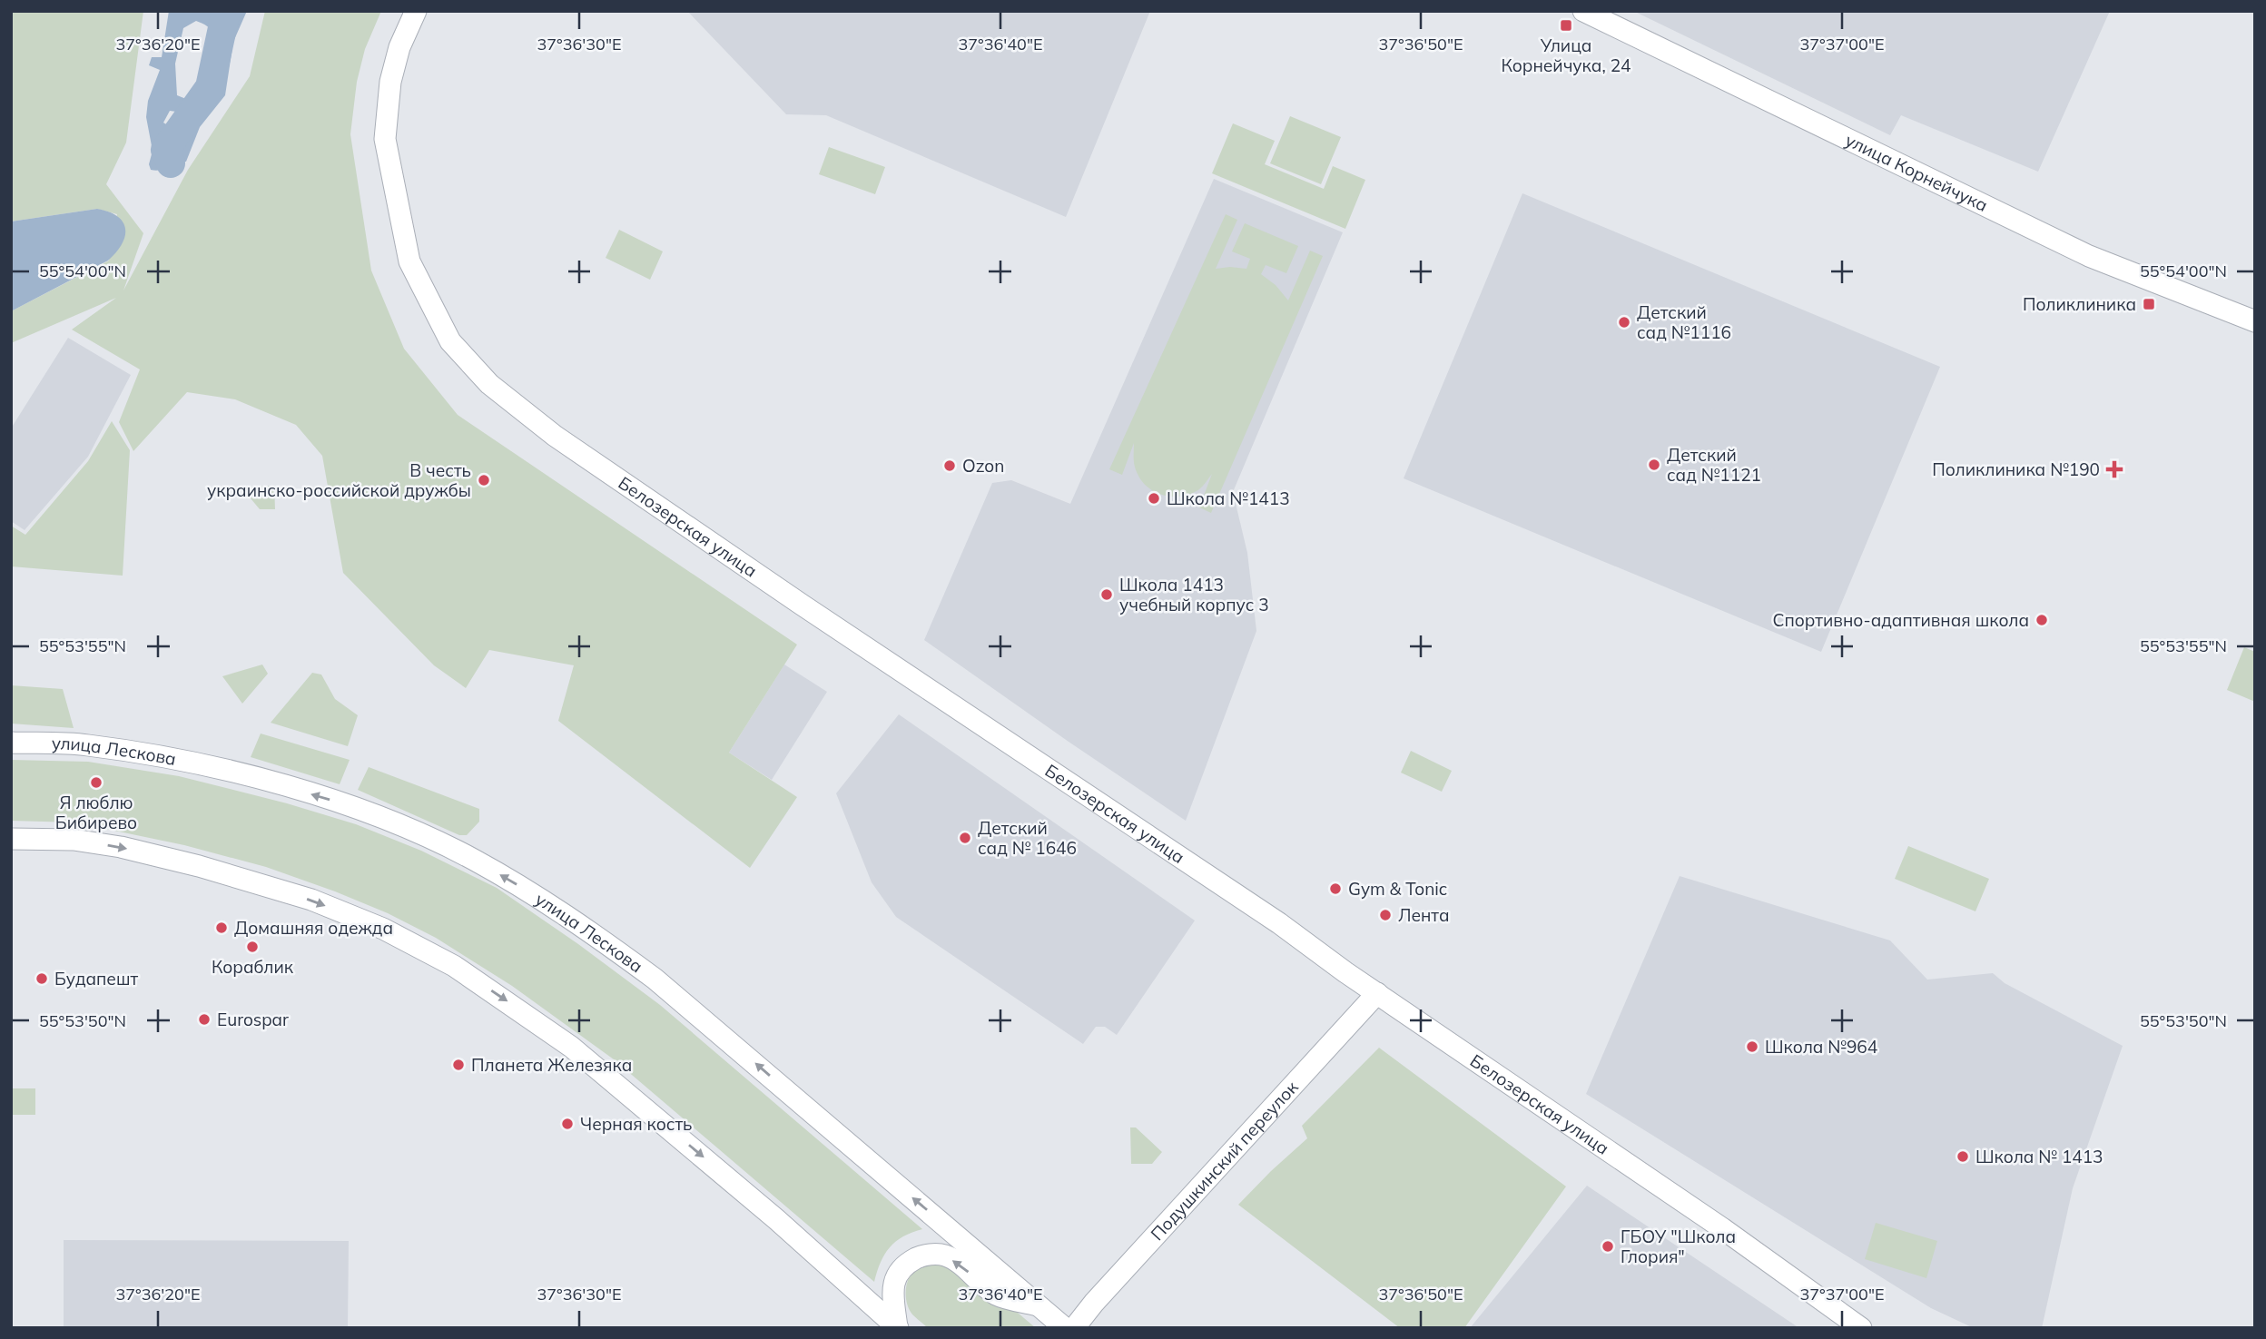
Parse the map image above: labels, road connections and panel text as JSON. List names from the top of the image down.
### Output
{
  "streets": {
    "street": [
      "улица Корнейчука",
      "Белозерская улица",
      "улица Лескова",
      "Подушкинский переулок"
    ]
  },
  "crossings": [
    ["Белозерская улица", "Подушкинский переулок"]
  ],
  "places": {
    "transit": ["Улица Корнейчука, 24", "Поликлиника"],
    "other": [
      "Детский сад №1116",
      "Детский сад №1121",
      "Ozon",
      "В честь украинско-российской дружбы",
      "Школа №1413",
      "Школа 1413 учебный корпус 3",
      "Спортивно-адаптивная школа",
      "Я люблю Бибирево",
      "Детский сад № 1646",
      "Gym & Tonic",
      "Лента",
      "Домашняя одежда",
      "Кораблик",
      "Будапешт",
      "Eurospar",
      "Школа №964",
      "Планета Железяка",
      "Черная кость",
      "Школа № 1413",
      "ГБОУ \"Школа Глория\""
    ],
    "health": ["Поликлиника №190"]
  },
  "coordinates": [
    "37°36'20\"E",
    "37°36'30\"E",
    "37°36'40\"E",
    "37°36'50\"E",
    "37°37'00\"E",
    "55°54'00\"N",
    "55°53'55\"N",
    "55°53'50\"N"
  ]
}
